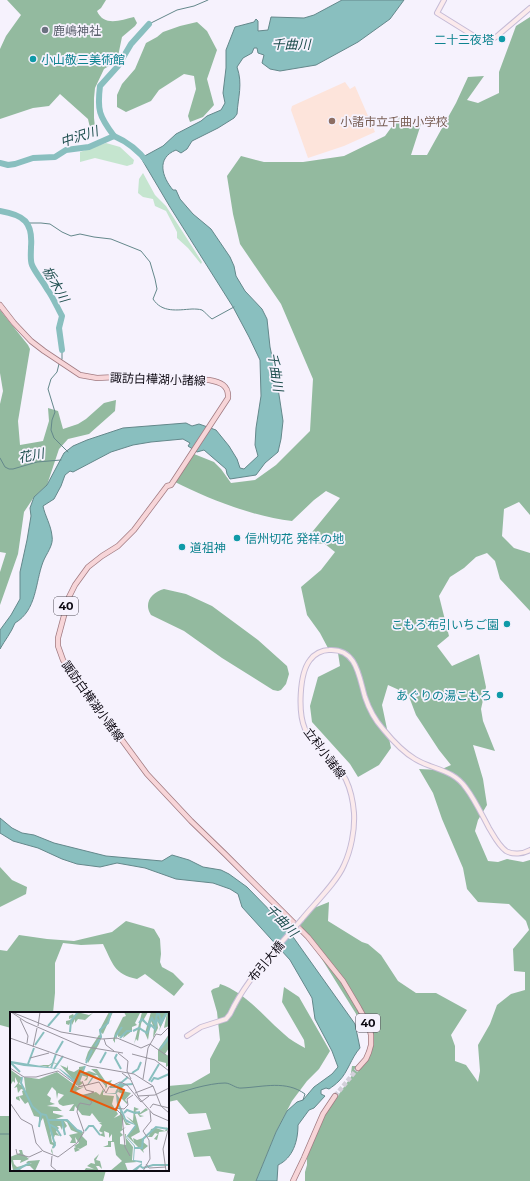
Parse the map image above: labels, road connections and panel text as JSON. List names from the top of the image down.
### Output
{
  "streets": {
    "main road": [
      "諏訪白樺湖小諸線",
      "40",
      "立科小諸線",
      "布引大橋"
    ]
  },
  "crossings": [
    ["立科小諸線", "布引大橋"]
  ],
  "water": [
    "千曲川",
    "中沢川",
    "栃木川",
    "花川"
  ],
  "places": [
    "鹿嶋神社",
    "二十三夜塔",
    "小山敬三美術館",
    "小諸市立千曲小学校",
    "信州切花 発祥の地",
    "道祖神",
    "こもろ布引いちご園",
    "あぐりの湯こもろ"
  ]
}
